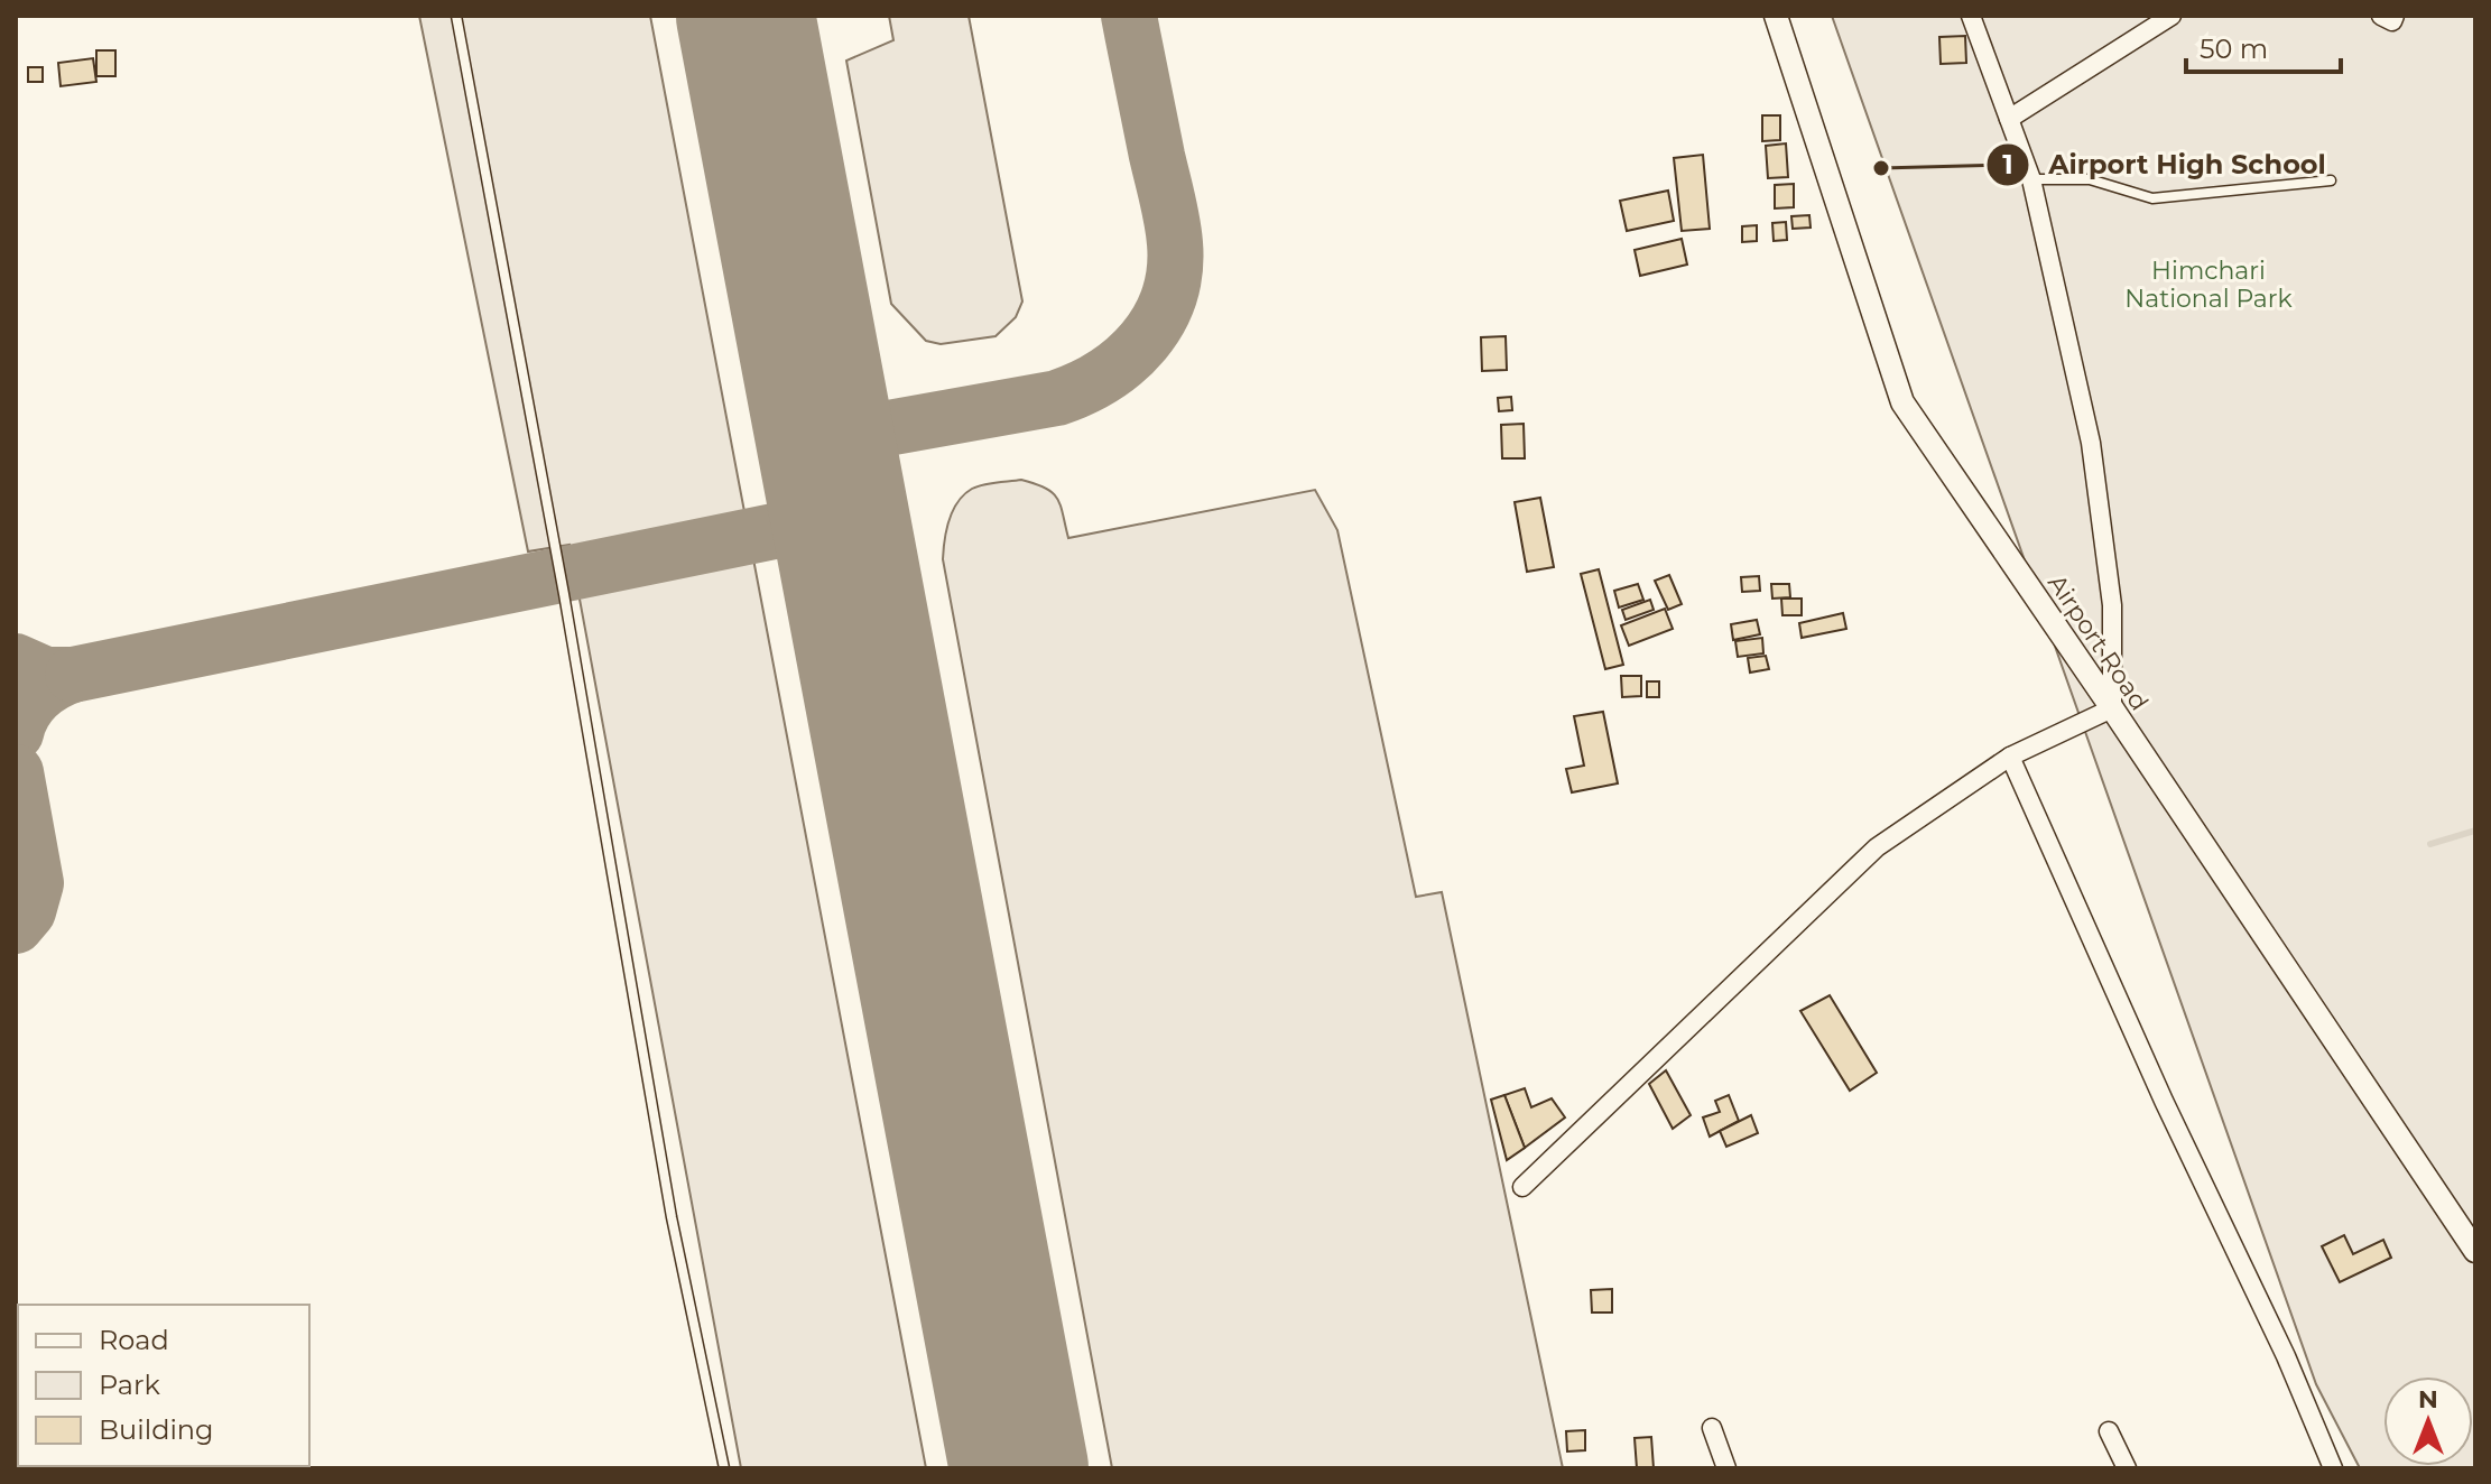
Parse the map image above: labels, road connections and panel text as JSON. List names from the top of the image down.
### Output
{
  "streets": {
    "street": ["Airport Road"]
  },
  "parks": ["Himchari National Park"],
  "places": ["Airport High School"],
  "legend": ["Road", "Park", "Building"],
  "scale_bar": "50 m",
  "north": "top"
}
